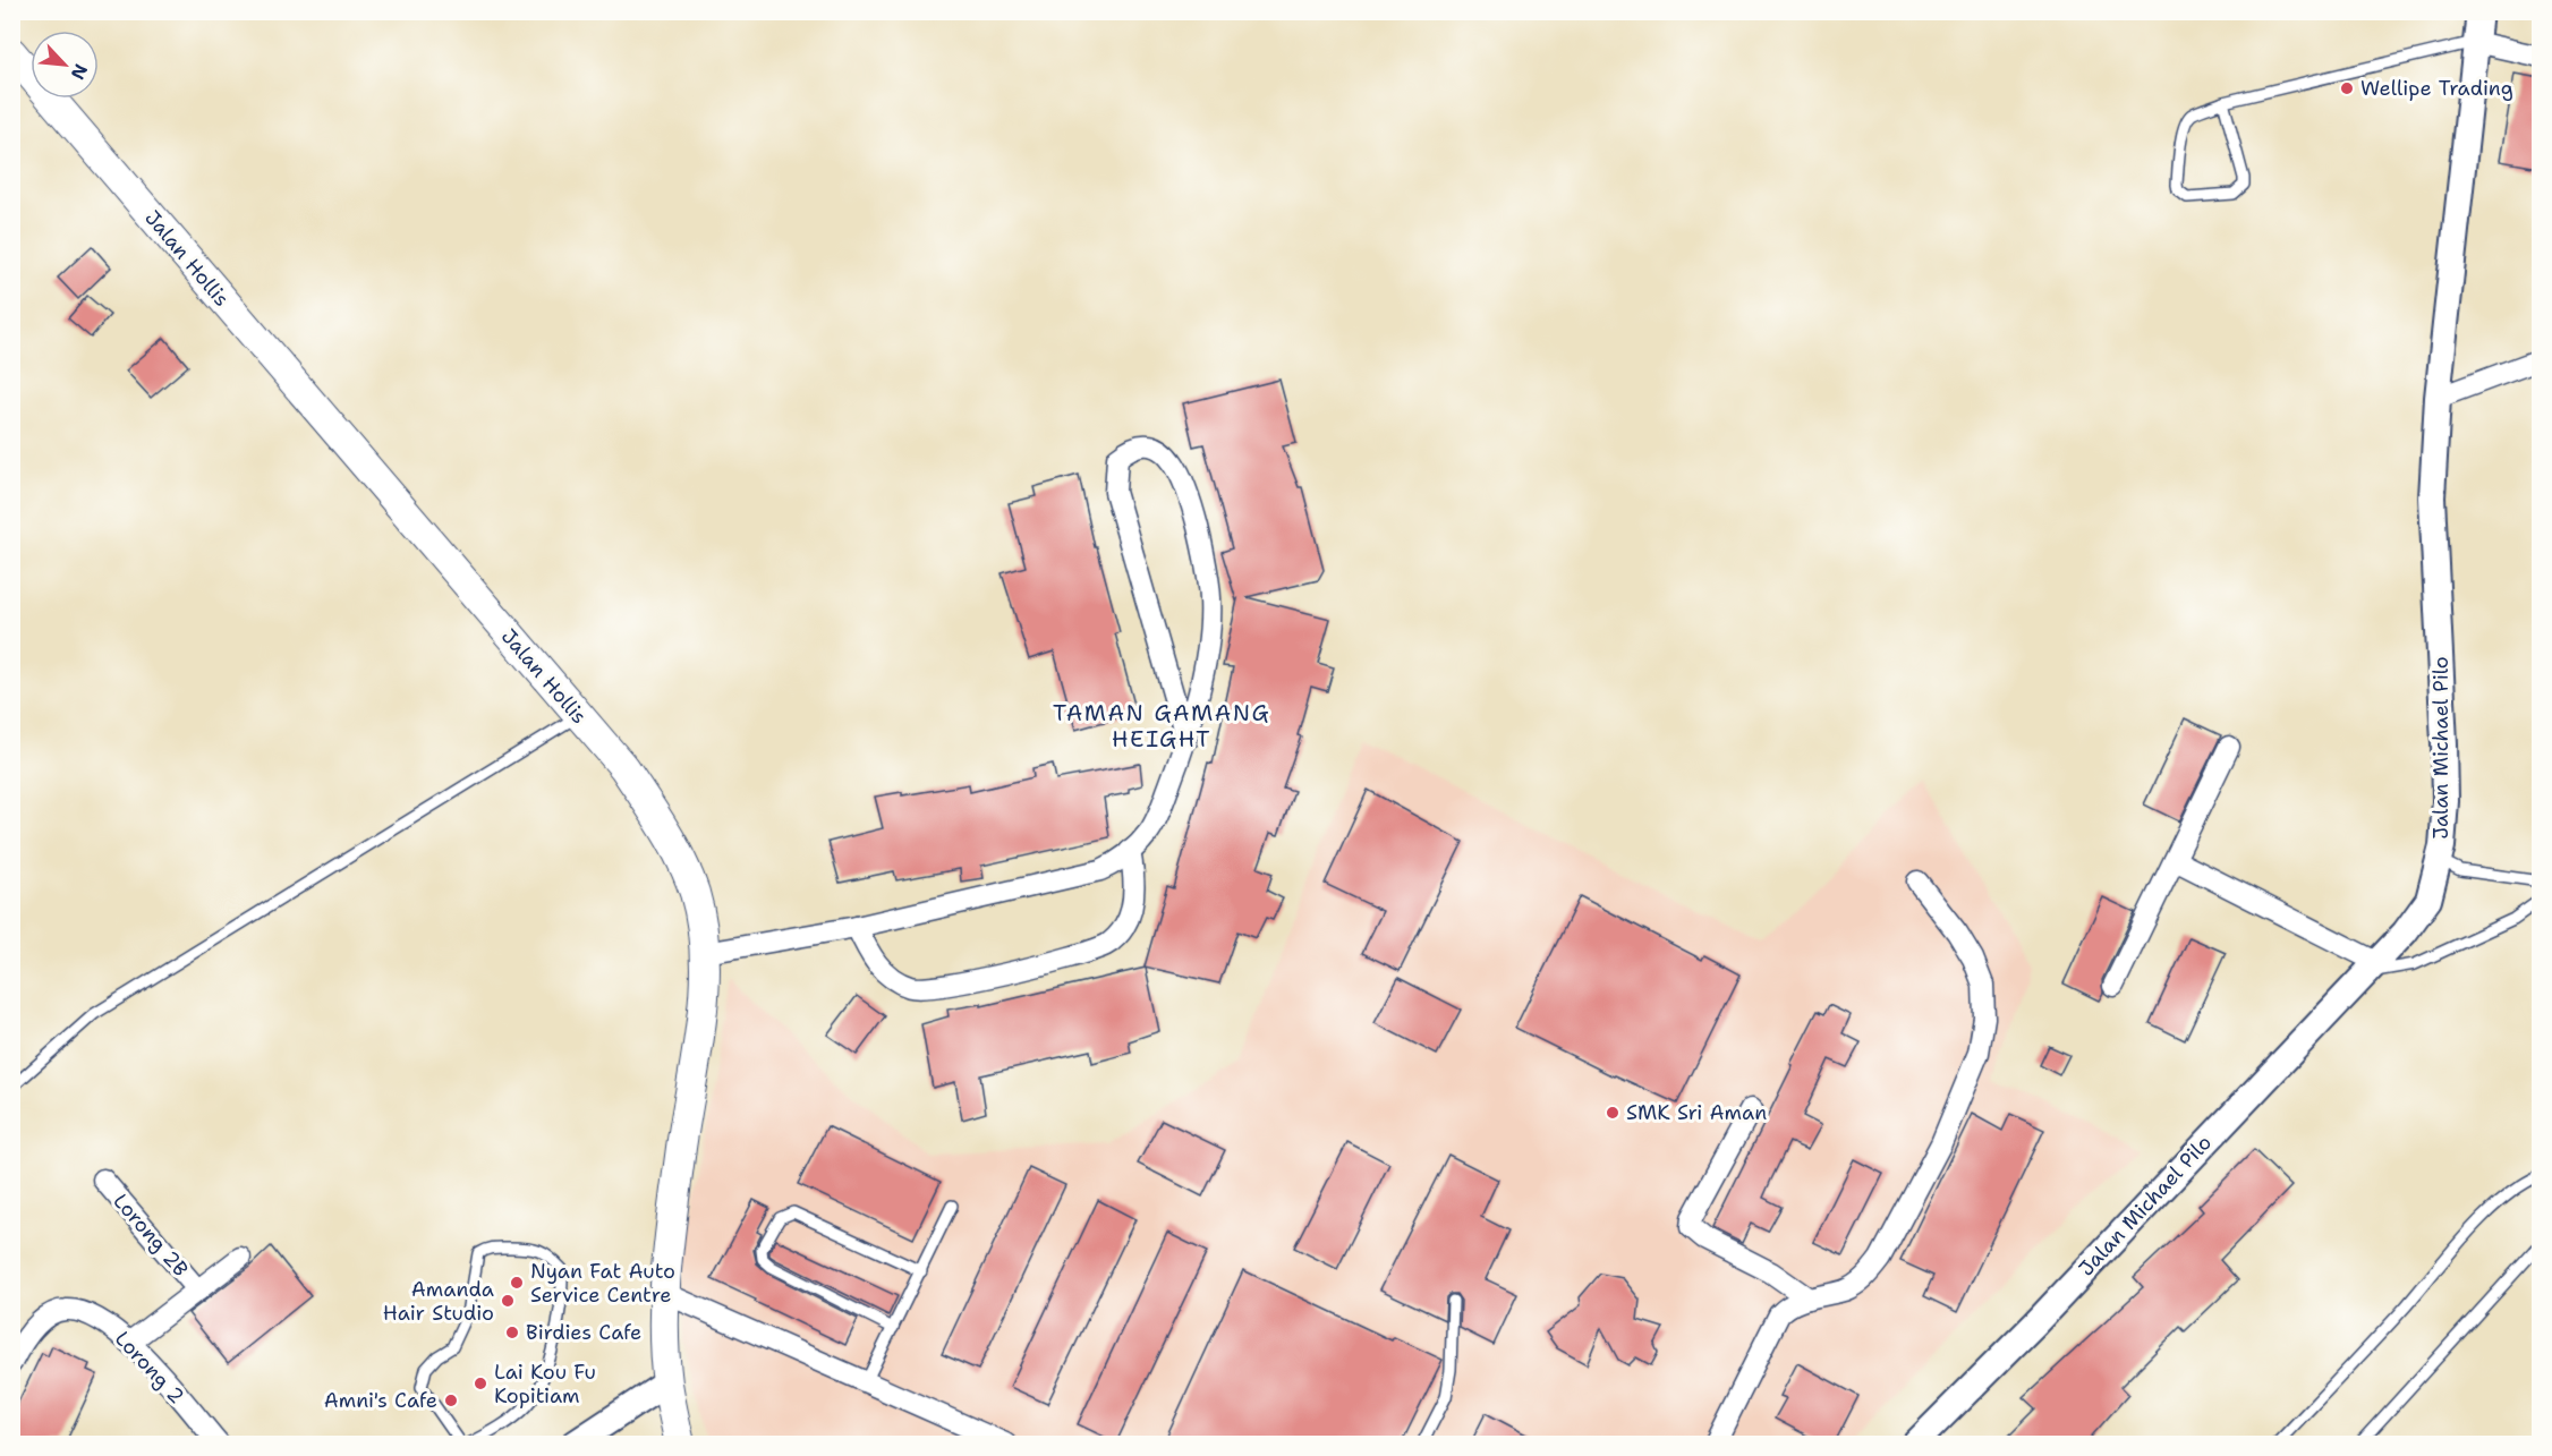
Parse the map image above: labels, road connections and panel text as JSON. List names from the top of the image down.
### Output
{
  "streets": {
    "main road": ["Jalan Hollis"],
    "street": ["Jalan Michael Pilo", "Lorong 2B", "Lorong 2"]
  },
  "crossings": [
    ["Lorong 2B", "Lorong 2"]
  ],
  "districts": ["TAMAN GAMANG HEIGHT"],
  "places": [
    "Wellipe Trading",
    "SMK Sri Aman",
    "Nyan Fat Auto Service Centre",
    "Amanda Hair Studio",
    "Birdies Cafe",
    "Lai Kou Fu Kopitiam",
    "Amni's Cafe"
  ],
  "north": "bottom right"
}
